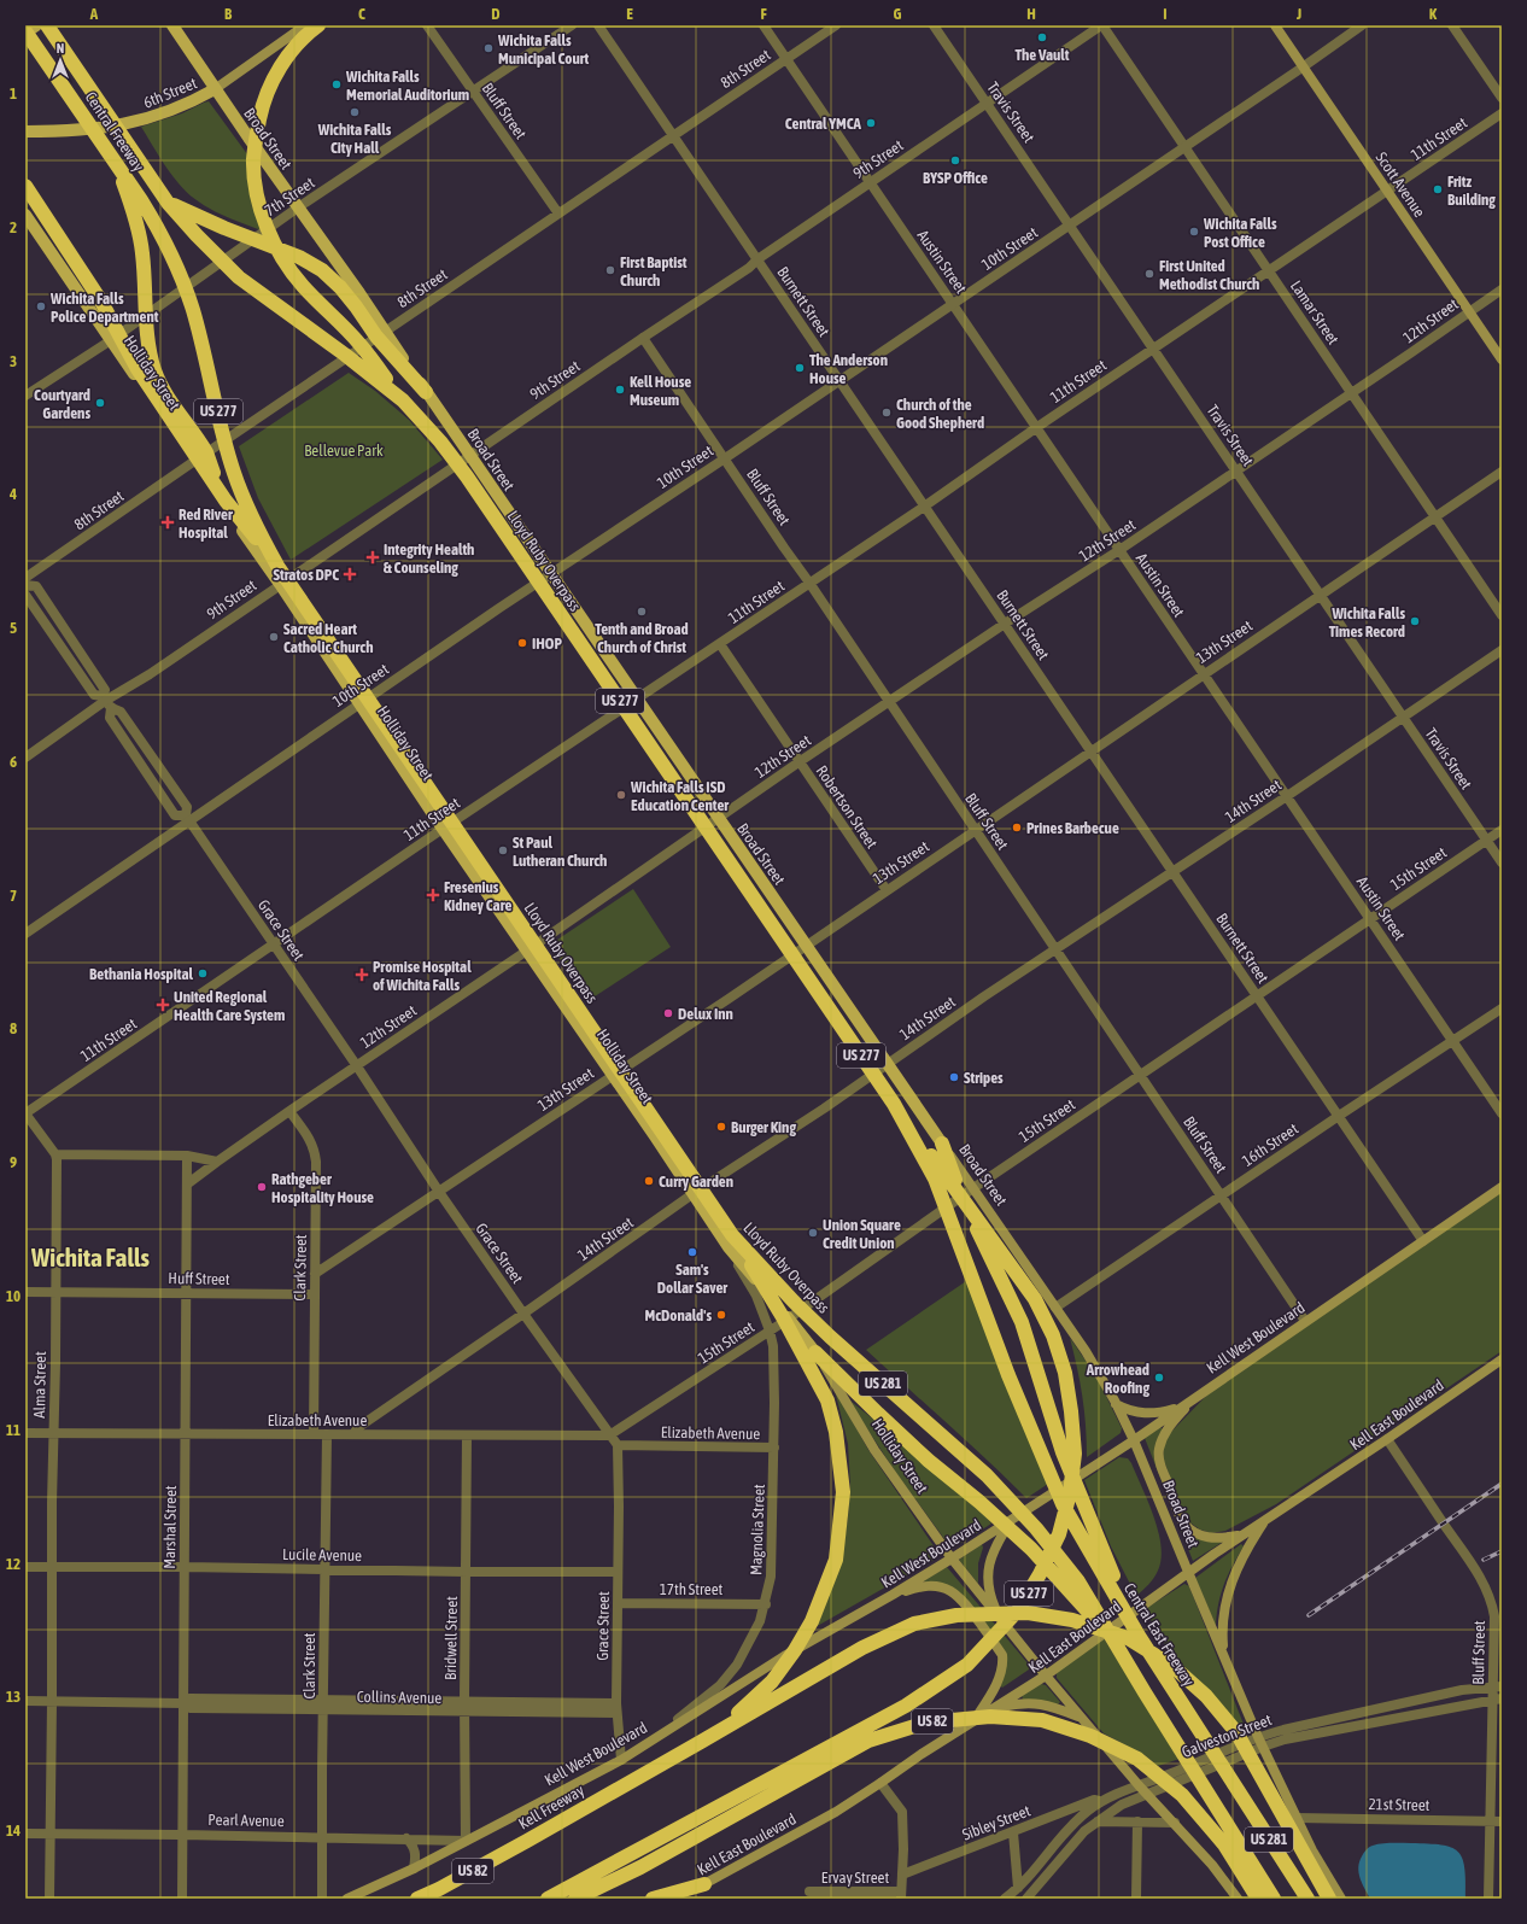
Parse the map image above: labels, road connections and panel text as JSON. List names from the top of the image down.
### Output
{
  "streets": {
    "highway": [
      "Central Freeway",
      "US 277",
      "Lloyd Ruby Overpass",
      "US 281",
      "Central East Freeway",
      "US 82",
      "Kell Freeway"
    ],
    "main road": [
      "6th Street",
      "Broad Street",
      "Scott Avenue",
      "Holliday Street",
      "Kell West Boulevard",
      "Kell East Boulevard"
    ],
    "street": [
      "8th Street",
      "Bluff Street",
      "Travis Street",
      "11th Street",
      "9th Street",
      "7th Street",
      "10th Street",
      "Austin Street",
      "Burnett Street",
      "Lamar Street",
      "12th Street",
      "13th Street",
      "14th Street",
      "Robertson Street",
      "15th Street",
      "Grace Street",
      "16th Street",
      "Clark Street",
      "Huff Street",
      "Alma Street",
      "Elizabeth Avenue",
      "Marshal Street",
      "Magnolia Street",
      "Lucile Avenue",
      "17th Street",
      "Bridwell Street",
      "Collins Avenue",
      "Galveston Street",
      "21st Street",
      "Pearl Avenue",
      "Sibley Street",
      "Ervay Street"
    ]
  },
  "crossings": [
    ["8th Street", "Bluff Street"],
    ["8th Street", "Broad Street"],
    ["8th Street", "Austin Street"],
    ["8th Street", "Burnett Street"],
    ["8th Street", "Holliday Street"],
    ["6th Street", "Broad Street"],
    ["Bluff Street", "11th Street"],
    ["Bluff Street", "9th Street"],
    ["Bluff Street", "7th Street"],
    ["Bluff Street", "10th Street"],
    ["Bluff Street", "12th Street"],
    ["Bluff Street", "13th Street"],
    ["Bluff Street", "14th Street"],
    ["Bluff Street", "15th Street"],
    ["Bluff Street", "16th Street"],
    ["Bluff Street", "Kell West Boulevard"],
    ["Bluff Street", "Kell East Boulevard"],
    ["Bluff Street", "Galveston Street"],
    ["Bluff Street", "21st Street"],
    ["Travis Street", "11th Street"],
    ["Travis Street", "9th Street"],
    ["Travis Street", "10th Street"],
    ["Travis Street", "12th Street"],
    ["Travis Street", "13th Street"],
    ["Travis Street", "14th Street"],
    ["Travis Street", "15th Street"],
    ["Central Freeway", "Lloyd Ruby Overpass"],
    ["Broad Street", "11th Street"],
    ["Broad Street", "9th Street"],
    ["Broad Street", "7th Street"],
    ["Broad Street", "10th Street"],
    ["Broad Street", "12th Street"],
    ["Broad Street", "13th Street"],
    ["Broad Street", "14th Street"],
    ["Broad Street", "15th Street"],
    ["Broad Street", "16th Street"],
    ["Broad Street", "Kell West Boulevard"],
    ["Broad Street", "Kell East Boulevard"],
    ["Broad Street", "Galveston Street"],
    ["11th Street", "Scott Avenue"],
    ["11th Street", "Austin Street"],
    ["11th Street", "Burnett Street"],
    ["11th Street", "Lamar Street"],
    ["11th Street", "Holliday Street"],
    ["11th Street", "Robertson Street"],
    ["11th Street", "Grace Street"],
    ["9th Street", "Austin Street"],
    ["9th Street", "Burnett Street"],
    ["9th Street", "Lamar Street"],
    ["9th Street", "Holliday Street"],
    ["9th Street", "Grace Street"],
    ["Scott Avenue", "10th Street"],
    ["Scott Avenue", "12th Street"],
    ["7th Street", "Holliday Street"],
    ["10th Street", "Austin Street"],
    ["10th Street", "Burnett Street"],
    ["10th Street", "Lamar Street"],
    ["10th Street", "Holliday Street"],
    ["10th Street", "Grace Street"],
    ["Austin Street", "12th Street"],
    ["Austin Street", "13th Street"],
    ["Austin Street", "14th Street"],
    ["Austin Street", "15th Street"],
    ["Austin Street", "16th Street"],
    ["Burnett Street", "12th Street"],
    ["Burnett Street", "13th Street"],
    ["Burnett Street", "14th Street"],
    ["Burnett Street", "15th Street"],
    ["Burnett Street", "16th Street"],
    ["Burnett Street", "Kell West Boulevard"],
    ["Lamar Street", "12th Street"],
    ["Lamar Street", "13th Street"],
    ["12th Street", "Holliday Street"],
    ["12th Street", "Robertson Street"],
    ["12th Street", "Grace Street"],
    ["12th Street", "Clark Street"],
    ["12th Street", "Marshal Street"],
    ["Holliday Street", "US 277"],
    ["Holliday Street", "Lloyd Ruby Overpass"],
    ["Holliday Street", "13th Street"],
    ["Holliday Street", "14th Street"],
    ["Holliday Street", "15th Street"],
    ["Holliday Street", "Kell West Boulevard"],
    ["Holliday Street", "Kell East Boulevard"],
    ["Holliday Street", "Magnolia Street"],
    ["Holliday Street", "Galveston Street"],
    ["US 277", "Lloyd Ruby Overpass"],
    ["US 277", "Magnolia Street"],
    ["US 277", "US 82"],
    ["US 277", "Kell Freeway"],
    ["Lloyd Ruby Overpass", "US 281"],
    ["Lloyd Ruby Overpass", "Magnolia Street"],
    ["Lloyd Ruby Overpass", "Central East Freeway"],
    ["13th Street", "Robertson Street"],
    ["13th Street", "Grace Street"],
    ["13th Street", "Clark Street"],
    ["14th Street", "Grace Street"],
    ["14th Street", "Elizabeth Avenue"],
    ["15th Street", "Grace Street"],
    ["15th Street", "Elizabeth Avenue"],
    ["15th Street", "Magnolia Street"],
    ["Grace Street", "Kell West Boulevard"],
    ["Grace Street", "Elizabeth Avenue"],
    ["Grace Street", "Magnolia Street"],
    ["Grace Street", "Lucile Avenue"],
    ["Grace Street", "17th Street"],
    ["Grace Street", "Collins Avenue"],
    ["Clark Street", "Huff Street"],
    ["Clark Street", "Elizabeth Avenue"],
    ["Clark Street", "Lucile Avenue"],
    ["Clark Street", "Collins Avenue"],
    ["Clark Street", "Pearl Avenue"],
    ["Huff Street", "Alma Street"],
    ["Huff Street", "Marshal Street"],
    ["Kell West Boulevard", "Magnolia Street"],
    ["Kell West Boulevard", "Bridwell Street"],
    ["Kell West Boulevard", "Pearl Avenue"],
    ["Alma Street", "Elizabeth Avenue"],
    ["Alma Street", "Lucile Avenue"],
    ["Alma Street", "Collins Avenue"],
    ["Alma Street", "Pearl Avenue"],
    ["Elizabeth Avenue", "Marshal Street"],
    ["Elizabeth Avenue", "Magnolia Street"],
    ["Elizabeth Avenue", "Bridwell Street"],
    ["Marshal Street", "Lucile Avenue"],
    ["Marshal Street", "Collins Avenue"],
    ["Marshal Street", "Pearl Avenue"],
    ["Magnolia Street", "17th Street"],
    ["Lucile Avenue", "Bridwell Street"],
    ["Bridwell Street", "Collins Avenue"],
    ["Bridwell Street", "Pearl Avenue"],
    ["US 82", "Kell Freeway"],
    ["Galveston Street", "Sibley Street"]
  ],
  "districts": ["Wichita Falls"],
  "parks": ["Bellevue Park"],
  "places": {
    "other": [
      "The Vault",
      "Wichita Falls Municipal Court",
      "Wichita Falls Memorial Auditorium",
      "Wichita Falls City Hall",
      "Central YMCA",
      "BYSP Office",
      "Fritz Building",
      "Wichita Falls Post Office",
      "First Baptist Church",
      "First United Methodist Church",
      "Wichita Falls Police Department",
      "The Anderson House",
      "Kell House Museum",
      "Courtyard Gardens",
      "Church of the Good Shepherd",
      "Tenth and Broad Church of Christ",
      "Wichita Falls Times Record",
      "Sacred Heart Catholic Church",
      "IHOP",
      "Wichita Falls ISD Education Center",
      "Prines Barbecue",
      "St Paul Lutheran Church",
      "Bethania Hospital",
      "Delux Inn",
      "Stripes",
      "Burger King",
      "Curry Garden",
      "Rathgeber Hospitality House",
      "Union Square Credit Union",
      "Sam's Dollar Saver",
      "McDonald's",
      "Arrowhead Roofing"
    ],
    "health": [
      "Red River Hospital",
      "Integrity Health & Counseling",
      "Stratos DPC",
      "Fresenius Kidney Care",
      "Promise Hospital of Wichita Falls",
      "United Regional Health Care System"
    ]
  },
  "north": "top",
  "grid": {
    "columns": [
      "A",
      "B",
      "C",
      "D",
      "E",
      "F",
      "G",
      "H",
      "I",
      "J",
      "K"
    ],
    "rows": [
      "1",
      "2",
      "3",
      "4",
      "5",
      "6",
      "7",
      "8",
      "9",
      "10",
      "11",
      "12",
      "13",
      "14"
    ]
  }
}
